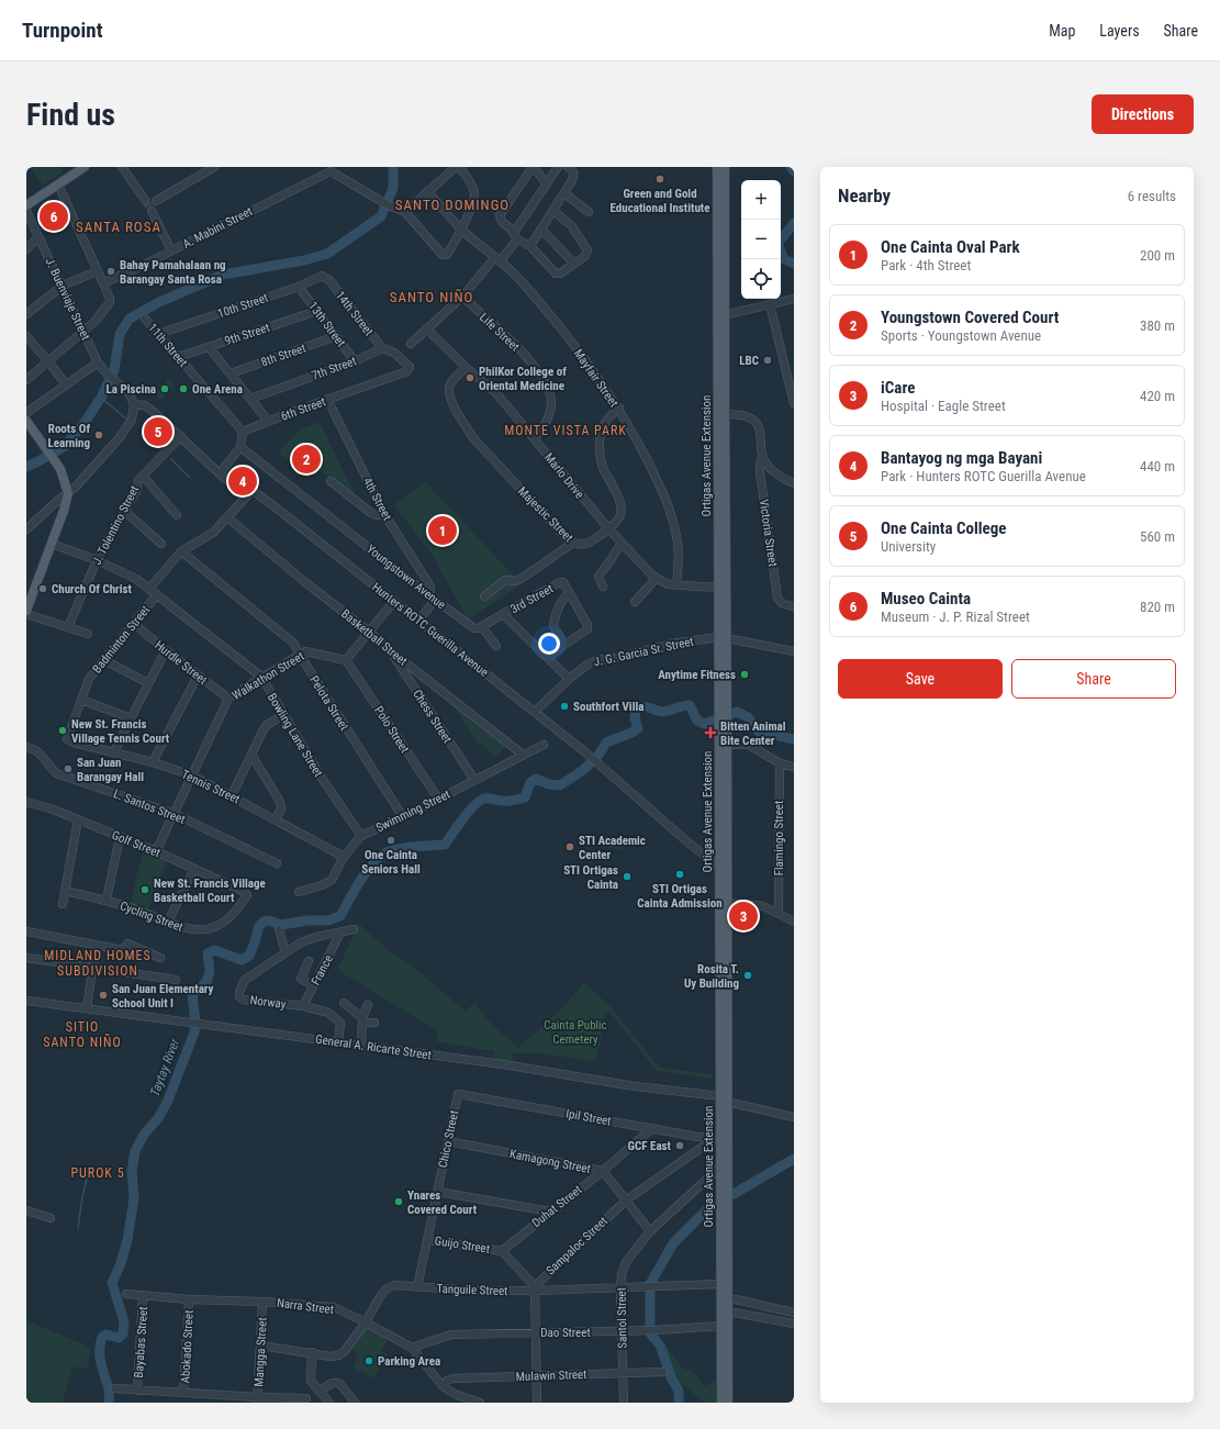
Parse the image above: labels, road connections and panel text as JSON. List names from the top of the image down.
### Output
{
  "streets": {
    "main road": ["Ortigas Avenue Extension"],
    "street": [
      "A. Mabini Street",
      "J. Buenviaje Street",
      "10th Street",
      "14th Street",
      "13th Street",
      "Life Street",
      "9th Street",
      "11th Street",
      "8th Street",
      "7th Street",
      "Mayfair Street",
      "6th Street",
      "Marlo Drive",
      "4th Street",
      "Majestic Street",
      "J. Tolentino Street",
      "Victoria Street",
      "Youngstown Avenue",
      "3rd Street",
      "Hunters ROTC Guerilla Avenue",
      "Basketball Street",
      "Badminton Street",
      "J. G. Garcia Sr. Street",
      "Hurdle Street",
      "Walkathon Street",
      "Pelota Street",
      "Chess Street",
      "Polo Street",
      "Bowling Lane Street",
      "Tennis Street",
      "L. Santos Street",
      "Swimming Street",
      "Flamingo Street",
      "Golf Street",
      "Cycling Street",
      "France",
      "Norway",
      "General A. Ricarte Street",
      "Ipil Street",
      "Chico Street",
      "Kamagong Street",
      "Duhat Street",
      "Guijo Street",
      "Sampaloc Street",
      "Tanguile Street",
      "Narra Street",
      "Santol Street",
      "Dao Street",
      "Bayabas Street",
      "Abokado Street",
      "Mangga Street",
      "Mulawin Street"
    ]
  },
  "crossings": [
    ["J. Buenviaje Street", "Hunters ROTC Guerilla Avenue"],
    ["10th Street", "14th Street"],
    ["10th Street", "13th Street"],
    ["10th Street", "11th Street"],
    ["14th Street", "7th Street"],
    ["14th Street", "6th Street"],
    ["13th Street", "9th Street"],
    ["13th Street", "8th Street"],
    ["13th Street", "7th Street"],
    ["Life Street", "Marlo Drive"],
    ["9th Street", "11th Street"],
    ["11th Street", "6th Street"],
    ["7th Street", "6th Street"],
    ["Mayfair Street", "Marlo Drive"],
    ["Mayfair Street", "Majestic Street"],
    ["6th Street", "4th Street"],
    ["Ortigas Avenue Extension", "Marlo Drive"],
    ["Ortigas Avenue Extension", "Victoria Street"],
    ["Ortigas Avenue Extension", "Hunters ROTC Guerilla Avenue"],
    ["Ortigas Avenue Extension", "J. G. Garcia Sr. Street"],
    ["Ortigas Avenue Extension", "General A. Ricarte Street"],
    ["Ortigas Avenue Extension", "Ipil Street"],
    ["Ortigas Avenue Extension", "Sampaloc Street"],
    ["Ortigas Avenue Extension", "Tanguile Street"],
    ["Ortigas Avenue Extension", "Santol Street"],
    ["Ortigas Avenue Extension", "Dao Street"],
    ["Marlo Drive", "Majestic Street"],
    ["4th Street", "Youngstown Avenue"],
    ["J. Tolentino Street", "Hunters ROTC Guerilla Avenue"],
    ["J. Tolentino Street", "Bowling Lane Street"],
    ["Hunters ROTC Guerilla Avenue", "Badminton Street"],
    ["Hunters ROTC Guerilla Avenue", "J. G. Garcia Sr. Street"],
    ["Basketball Street", "Badminton Street"],
    ["Basketball Street", "Chess Street"],
    ["Basketball Street", "Swimming Street"],
    ["Badminton Street", "Hurdle Street"],
    ["Badminton Street", "Pelota Street"],
    ["Badminton Street", "Bowling Lane Street"],
    ["Badminton Street", "Tennis Street"],
    ["Hurdle Street", "Walkathon Street"],
    ["Walkathon Street", "Pelota Street"],
    ["Walkathon Street", "Polo Street"],
    ["Walkathon Street", "Bowling Lane Street"],
    ["Walkathon Street", "Tennis Street"],
    ["Walkathon Street", "L. Santos Street"],
    ["Walkathon Street", "Golf Street"],
    ["Pelota Street", "Swimming Street"],
    ["Chess Street", "Swimming Street"],
    ["Polo Street", "Swimming Street"],
    ["Bowling Lane Street", "Swimming Street"],
    ["Tennis Street", "Swimming Street"],
    ["Golf Street", "Cycling Street"],
    ["France", "Norway"],
    ["Norway", "General A. Ricarte Street"],
    ["Ipil Street", "Chico Street"],
    ["Ipil Street", "Duhat Street"],
    ["Ipil Street", "Sampaloc Street"],
    ["Chico Street", "Kamagong Street"],
    ["Chico Street", "Guijo Street"],
    ["Chico Street", "Tanguile Street"],
    ["Kamagong Street", "Duhat Street"],
    ["Kamagong Street", "Sampaloc Street"],
    ["Kamagong Street", "Santol Street"],
    ["Duhat Street", "Guijo Street"],
    ["Guijo Street", "Sampaloc Street"],
    ["Guijo Street", "Tanguile Street"],
    ["Sampaloc Street", "Tanguile Street"],
    ["Tanguile Street", "Narra Street"],
    ["Tanguile Street", "Santol Street"],
    ["Tanguile Street", "Mangga Street"],
    ["Narra Street", "Dao Street"],
    ["Narra Street", "Bayabas Street"],
    ["Narra Street", "Abokado Street"],
    ["Narra Street", "Mangga Street"],
    ["Narra Street", "Mulawin Street"],
    ["Santol Street", "Dao Street"],
    ["Santol Street", "Mulawin Street"]
  ],
  "districts": [
    "SANTO DOMINGO",
    "SANTA ROSA",
    "SANTO NIÑO",
    "MONTE VISTA PARK",
    "MIDLAND HOMES SUBDIVISION",
    "SITIO SANTO NIÑO",
    "PUROK 5"
  ],
  "water": ["Taytay River"],
  "parks": ["Cainta Public Cemetery"],
  "places": {
    "other": [
      "Green and Gold Educational Institute",
      "Bahay Pamahalaan ng Barangay Santa Rosa",
      "LBC",
      "PhilKor College of Oriental Medicine",
      "La Piscina",
      "One Arena",
      "Roots Of Learning",
      "Church Of Christ",
      "Anytime Fitness",
      "Southfort Villa",
      "New St. Francis Village Tennis Court",
      "San Juan Barangay Hall",
      "One Cainta Seniors Hall",
      "STI Academic Center",
      "STI Ortigas Cainta Admission",
      "STI Ortigas Cainta",
      "New St. Francis Village Basketball Court",
      "Rosita T. Uy Building",
      "San Juan Elementary School Unit I",
      "GCF East",
      "Ynares Covered Court",
      "Parking Area"
    ],
    "health": ["Bitten Animal Bite Center"]
  },
  "page": {
    "header": "Turnpoint",
    "nav": ["Map", "Layers", "Share"],
    "buttons": [
      "Directions",
      ["Save", "Share"]
    ],
    "title": "Find us",
    "heading": ["Nearby", "6 results"],
    "map_buttons": ["+", "−"],
    "pins": [
      "6",
      "5",
      "2",
      "4",
      "1",
      "3"
    ],
    "list": [
      {
        "mark": "1",
        "name": "One Cainta Oval Park",
        "note": "Park · 4th Street",
        "value": "200 m"
      },
      {
        "mark": "2",
        "name": "Youngstown Covered Court",
        "note": "Sports · Youngstown Avenue",
        "value": "380 m"
      },
      {
        "mark": "3",
        "name": "iCare",
        "note": "Hospital · Eagle Street",
        "value": "420 m"
      },
      {
        "mark": "4",
        "name": "Bantayog ng mga Bayani",
        "note": "Park · Hunters ROTC Guerilla Avenue",
        "value": "440 m"
      },
      {
        "mark": "5",
        "name": "One Cainta College",
        "note": "University",
        "value": "560 m"
      },
      {
        "mark": "6",
        "name": "Museo Cainta",
        "note": "Museum · J. P. Rizal Street",
        "value": "820 m"
      }
    ]
  }
}
